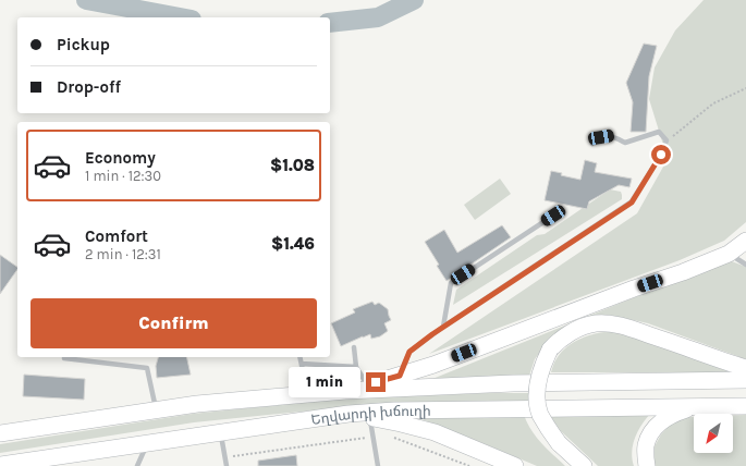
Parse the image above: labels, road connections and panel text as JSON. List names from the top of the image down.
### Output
{
  "streets": {
    "main road": ["Եղվարդի խճուղի"]
  },
  "north": "bottom left",
  "page": {
    "banner": ["Pickup", "Drop-off"],
    "list": [
      {
        "name": "Economy",
        "note": "1 min · 12:30",
        "value": "$1.08"
      },
      {
        "name": "Comfort",
        "note": "2 min · 12:31",
        "value": "$1.46"
      }
    ],
    "buttons": "Confirm",
    "bubble": "1 min"
  }
}
